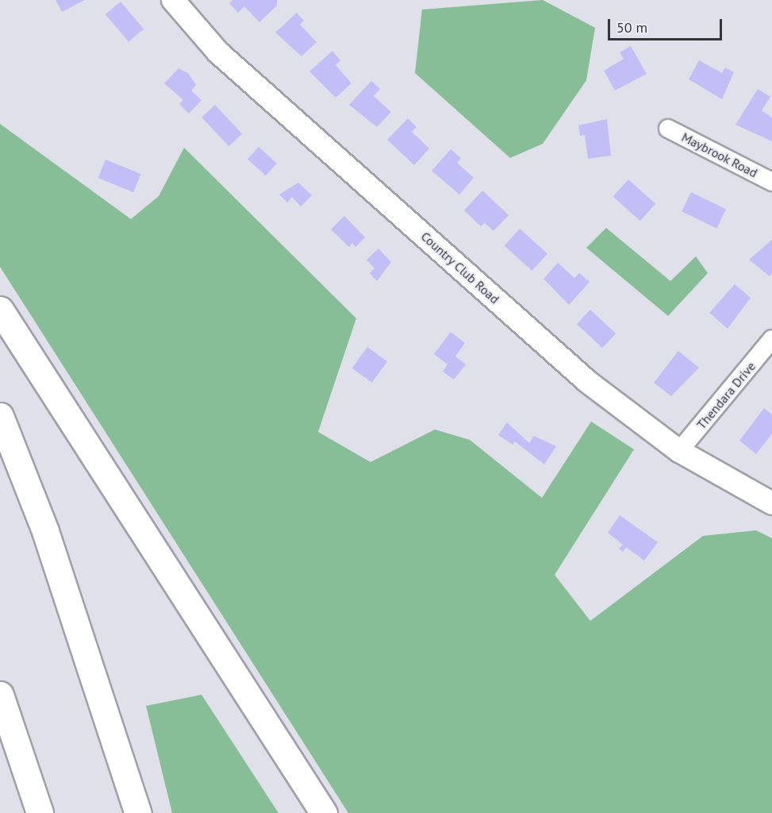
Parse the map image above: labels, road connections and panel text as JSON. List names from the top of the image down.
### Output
{
  "streets": {
    "street": ["Maybrook Road", "Country Club Road", "Thendara Drive"]
  },
  "crossings": [
    ["Country Club Road", "Thendara Drive"]
  ],
  "scale_bar": "50 m"
}
